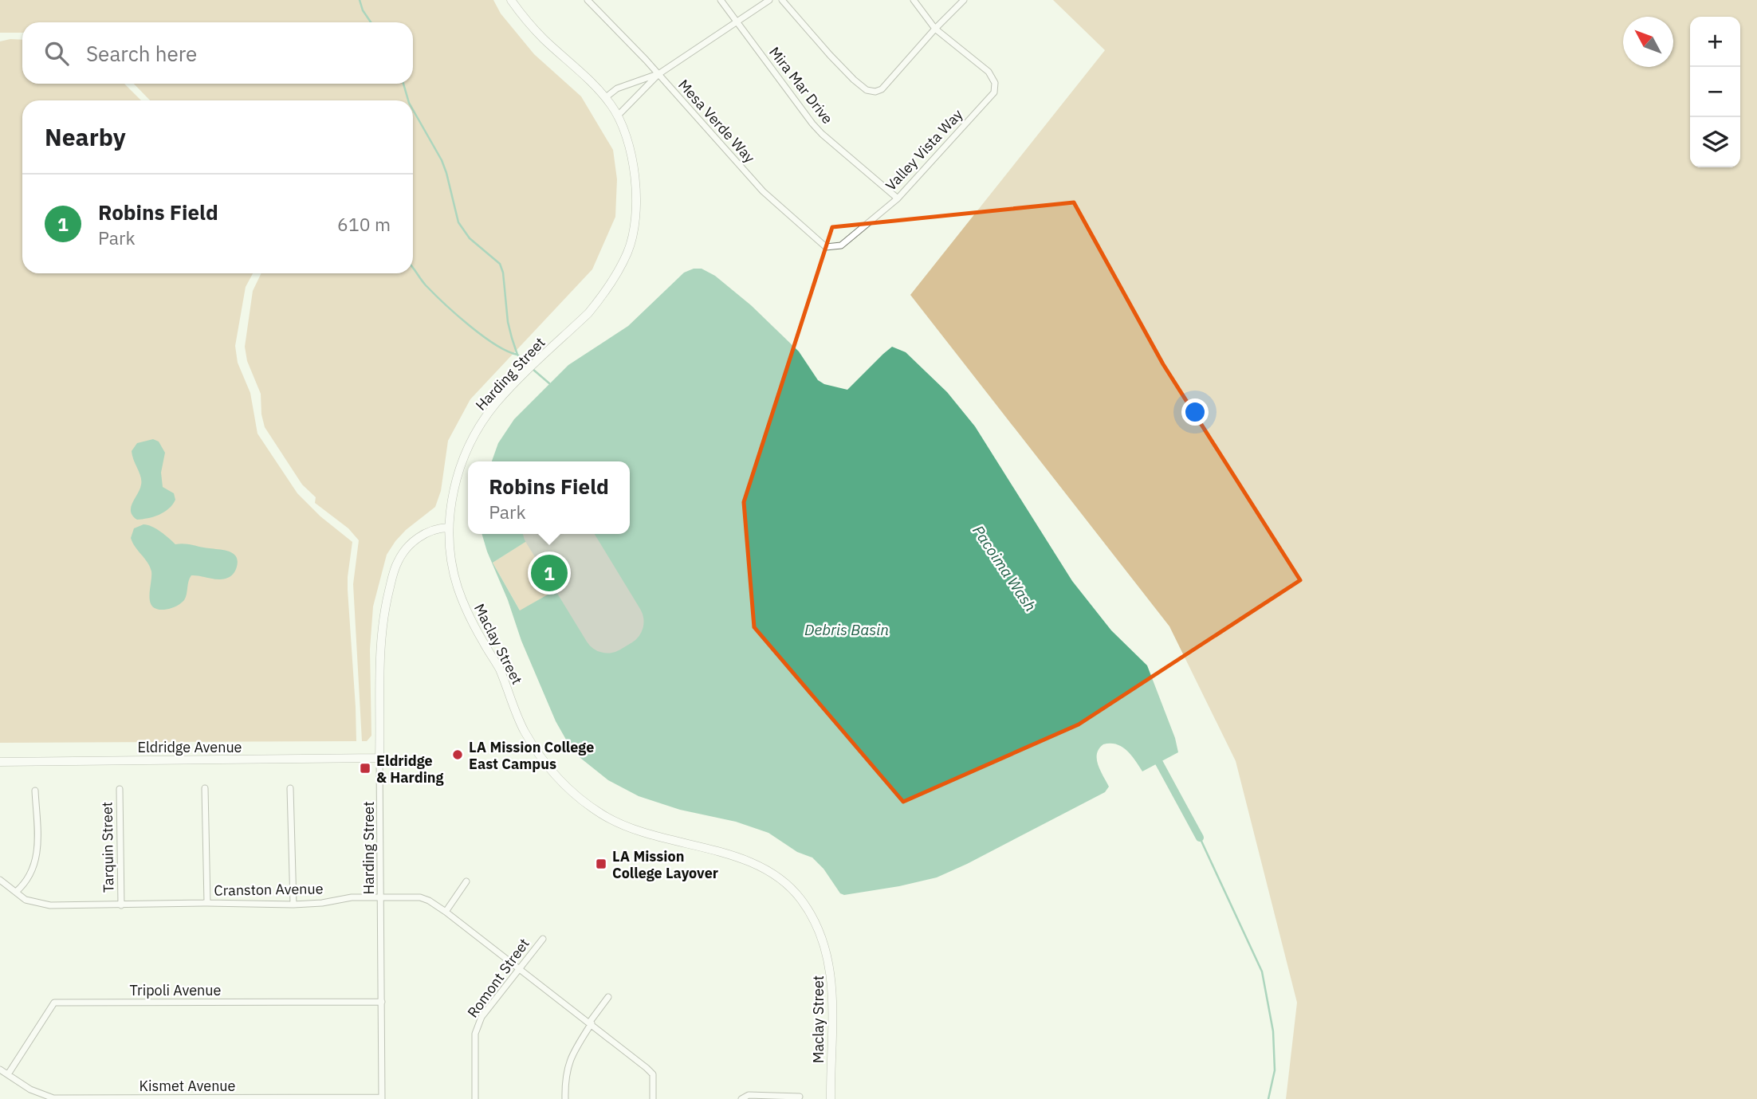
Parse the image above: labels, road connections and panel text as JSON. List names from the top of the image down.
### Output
{
  "streets": {
    "street": [
      "Mira Mar Drive",
      "Mesa Verde Way",
      "Valley Vista Way",
      "Harding Street",
      "Maclay Street",
      "Eldridge Avenue",
      "Tarquin Street",
      "Cranston Avenue",
      "Romont Street",
      "Tripoli Avenue",
      "Kismet Avenue"
    ]
  },
  "crossings": [
    ["Mira Mar Drive", "Valley Vista Way"],
    ["Mesa Verde Way", "Valley Vista Way"],
    ["Harding Street", "Maclay Street"],
    ["Harding Street", "Eldridge Avenue"],
    ["Harding Street", "Cranston Avenue"],
    ["Harding Street", "Tripoli Avenue"],
    ["Harding Street", "Kismet Avenue"],
    ["Tarquin Street", "Cranston Avenue"],
    ["Cranston Avenue", "Romont Street"],
    ["Tripoli Avenue", "Kismet Avenue"]
  ],
  "water": ["Pacoima Wash", "Debris Basin"],
  "places": {
    "other": ["LA Mission College East Campus"],
    "transit": ["Eldridge & Harding", "LA Mission College Layover"]
  },
  "north": "top left",
  "page": {
    "map_buttons": ["+", "−"],
    "search": "Search here",
    "heading": "Nearby",
    "list": [
      {
        "mark": "1",
        "name": "Robins Field",
        "note": "Park",
        "value": "610 m"
      }
    ],
    "popup": ["Robins Field", "Park"],
    "pins": "1"
  }
}
